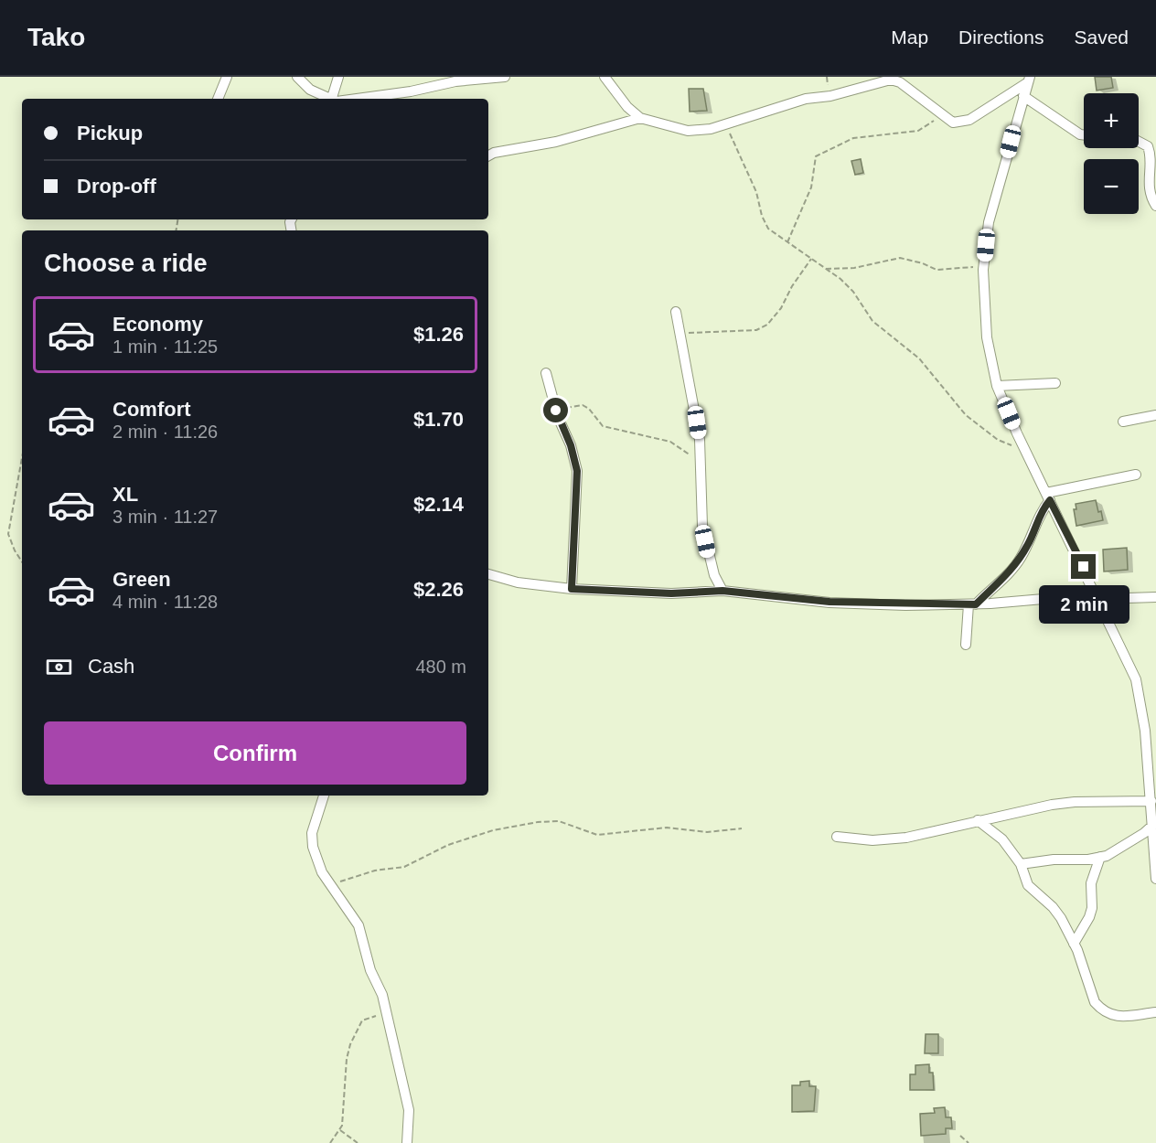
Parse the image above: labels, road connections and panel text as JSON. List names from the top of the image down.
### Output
{
  "page": {
    "header": "Tako",
    "nav": ["Map", "Directions", "Saved"],
    "map_buttons": ["+", "−"],
    "banner": ["Pickup", "Drop-off"],
    "heading": "Choose a ride",
    "list": [
      {
        "name": "Economy",
        "note": "1 min · 11:25",
        "value": "$1.26"
      },
      {
        "name": "Comfort",
        "note": "2 min · 11:26",
        "value": "$1.70"
      },
      {
        "name": "XL",
        "note": "3 min · 11:27",
        "value": "$2.14"
      },
      {
        "name": "Green",
        "note": "4 min · 11:28",
        "value": "$2.26"
      }
    ],
    "bubble": "2 min",
    "pay": ["Cash", "480 m"],
    "buttons": "Confirm"
  }
}
